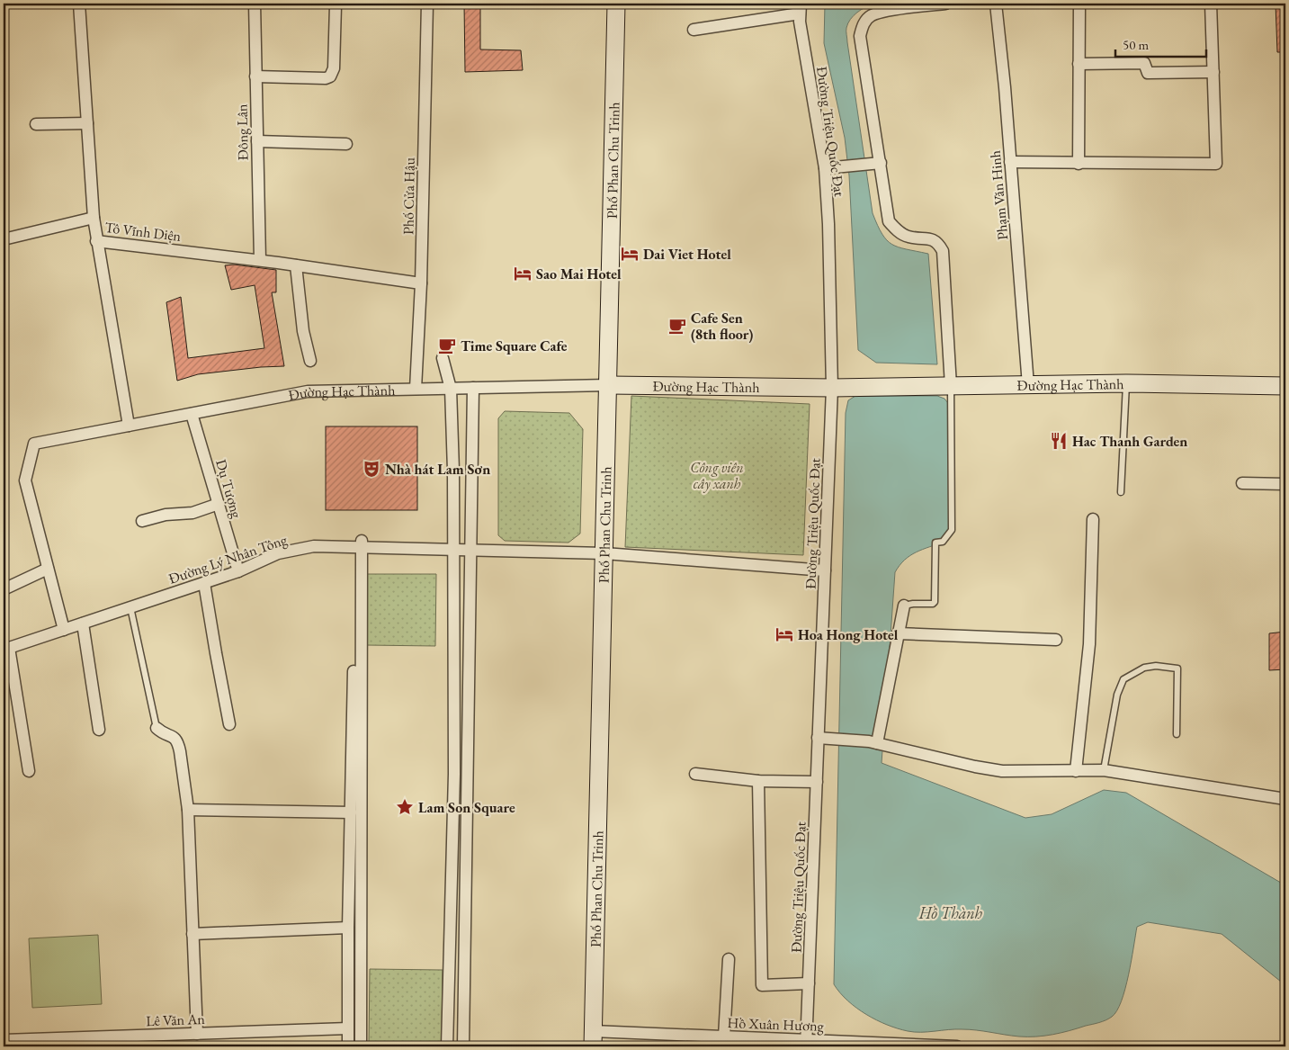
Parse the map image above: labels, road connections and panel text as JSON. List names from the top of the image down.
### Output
{
  "streets": {
    "street": [
      "Đường Triệu Quốc Đạt",
      "Đông Lân",
      "Phố Phan Chu Trinh",
      "Phạm Văn Hinh",
      "Phố Cửa Hậu",
      "Tô Vĩnh Diện",
      "Đường Hạc Thành",
      "Dụ Tượng",
      "Đường Lý Nhân Tông",
      "Lê Văn An",
      "Hồ Xuân Hương"
    ]
  },
  "crossings": [
    ["Đường Triệu Quốc Đạt", "Đường Hạc Thành"],
    ["Đường Triệu Quốc Đạt", "Đường Lý Nhân Tông"],
    ["Đường Triệu Quốc Đạt", "Hồ Xuân Hương"],
    ["Đông Lân", "Tô Vĩnh Diện"],
    ["Phố Phan Chu Trinh", "Đường Hạc Thành"],
    ["Phố Phan Chu Trinh", "Đường Lý Nhân Tông"],
    ["Phố Phan Chu Trinh", "Hồ Xuân Hương"],
    ["Phạm Văn Hinh", "Đường Hạc Thành"],
    ["Phố Cửa Hậu", "Tô Vĩnh Diện"],
    ["Phố Cửa Hậu", "Đường Hạc Thành"],
    ["Đường Hạc Thành", "Dụ Tượng"],
    ["Dụ Tượng", "Đường Lý Nhân Tông"]
  ],
  "water": ["Hồ Thành"],
  "parks": ["Công viên cây xanh"],
  "places": {
    "hotel": ["Dai Viet Hotel", "Sao Mai Hotel", "Hoa Hong Hotel"],
    "cafe": ["Cafe Sen (8th floor)", "Time Square Cafe"],
    "restaurant": ["Hac Thanh Garden"],
    "theatre": ["Nhà hát Lam Sơn"],
    "place": ["Lam Son Square"]
  },
  "scale_bar": "50 m"
}
